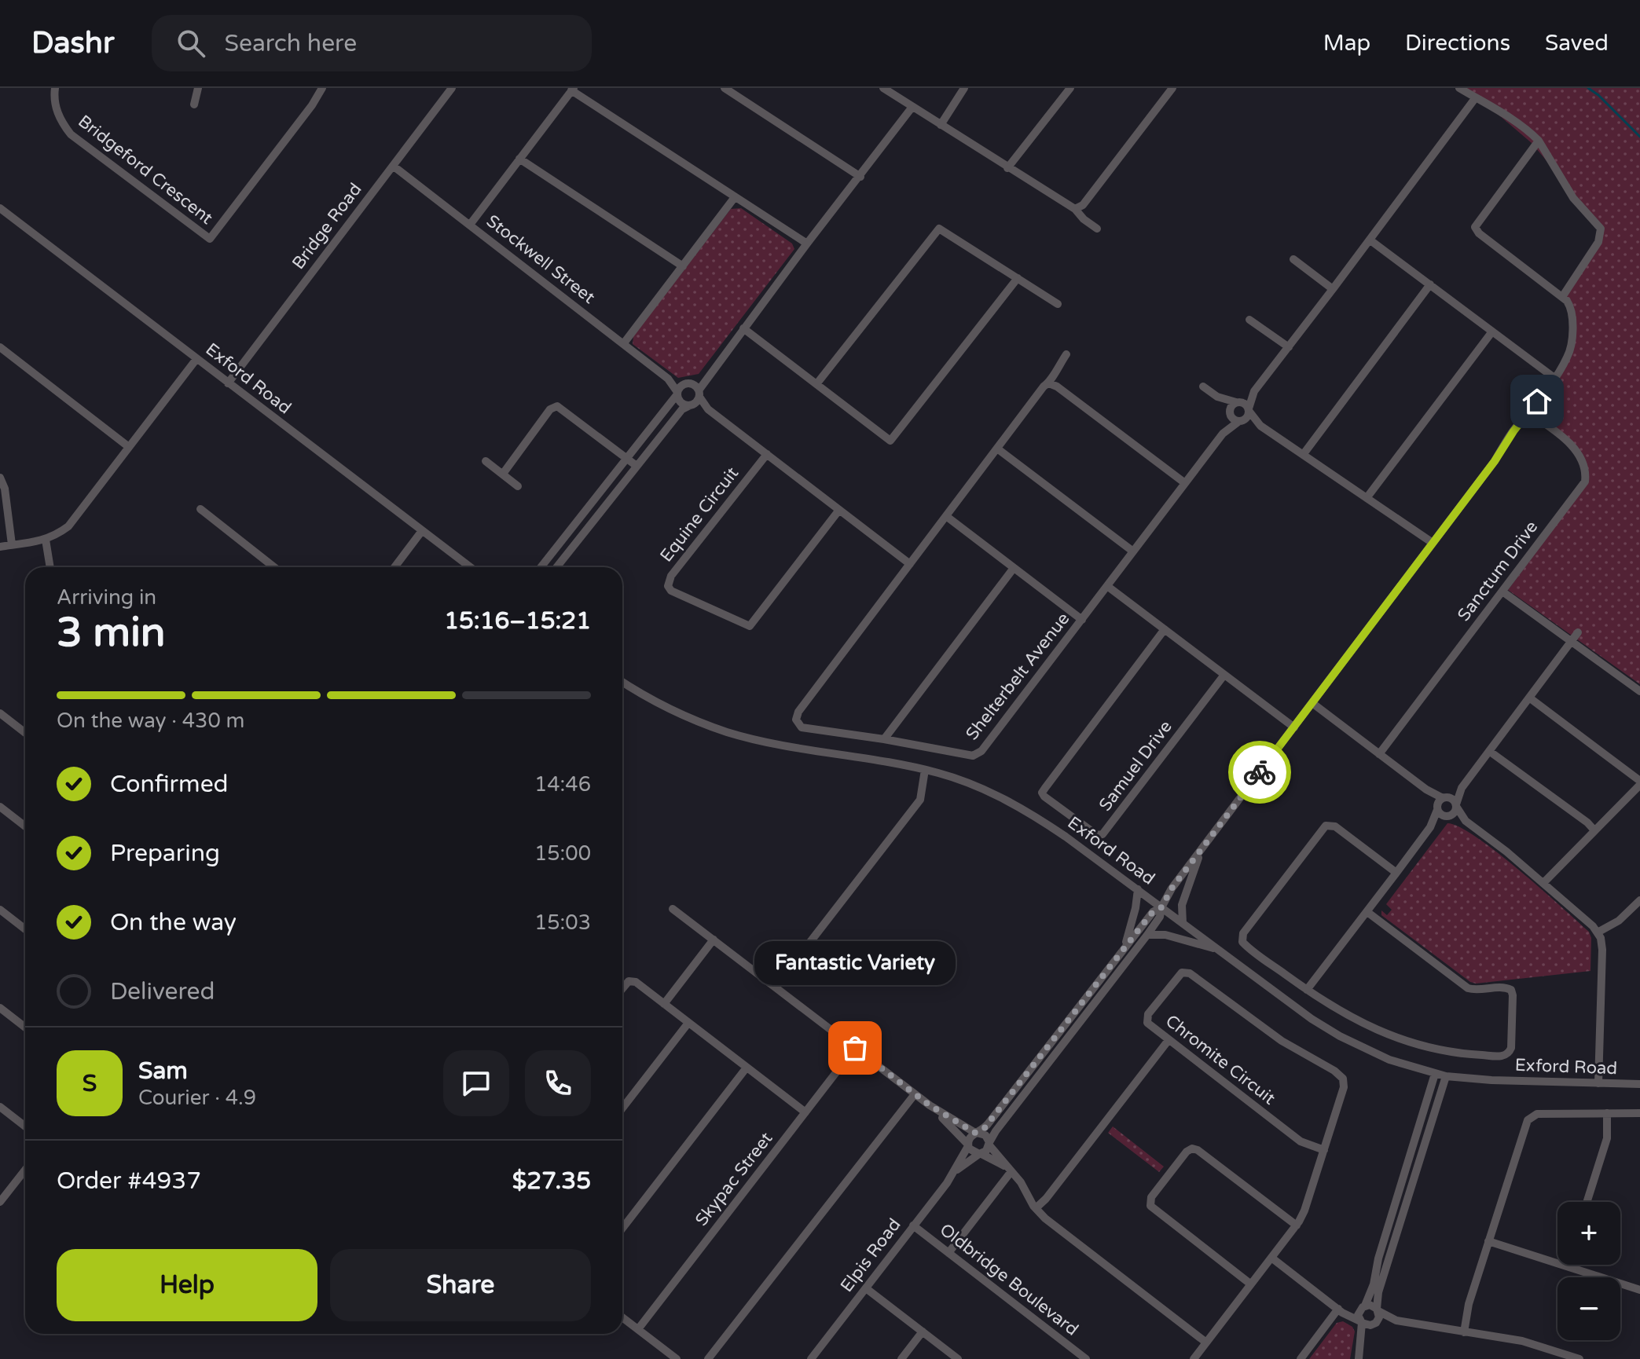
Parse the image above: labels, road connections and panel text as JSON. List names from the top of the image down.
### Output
{
  "streets": {
    "street": [
      "Bridgeford Crescent",
      "Bridge Road",
      "Stockwell Street",
      "Exford Road",
      "Equine Circuit",
      "Sanctum Drive",
      "Shelterbelt Avenue",
      "Samuel Drive",
      "Chromite Circuit",
      "Skypac Street",
      "Elpis Road",
      "Oldbridge Boulevard"
    ]
  },
  "crossings": [
    ["Bridge Road", "Stockwell Street"],
    ["Bridge Road", "Exford Road"],
    ["Elpis Road", "Oldbridge Boulevard"]
  ],
  "places": ["Fantastic Variety"],
  "page": {
    "header": "Dashr",
    "search": "Search here",
    "nav": ["Map", "Directions", "Saved"],
    "heading": ["3 min", "Arriving in", "15:16–15:21"],
    "panel": [
      "Sam",
      "Courier · 4.9",
      "Order #4937",
      "$27.35"
    ],
    "bar": "On the way · 430 m",
    "list": [
      ["Confirmed", "14:46"],
      ["Preparing", "15:00"],
      ["On the way", "15:03"],
      "Delivered"
    ],
    "bubble": "Fantastic Variety",
    "round": "S",
    "map_buttons": ["+", "−"],
    "buttons": ["Help", "Share"]
  }
}
